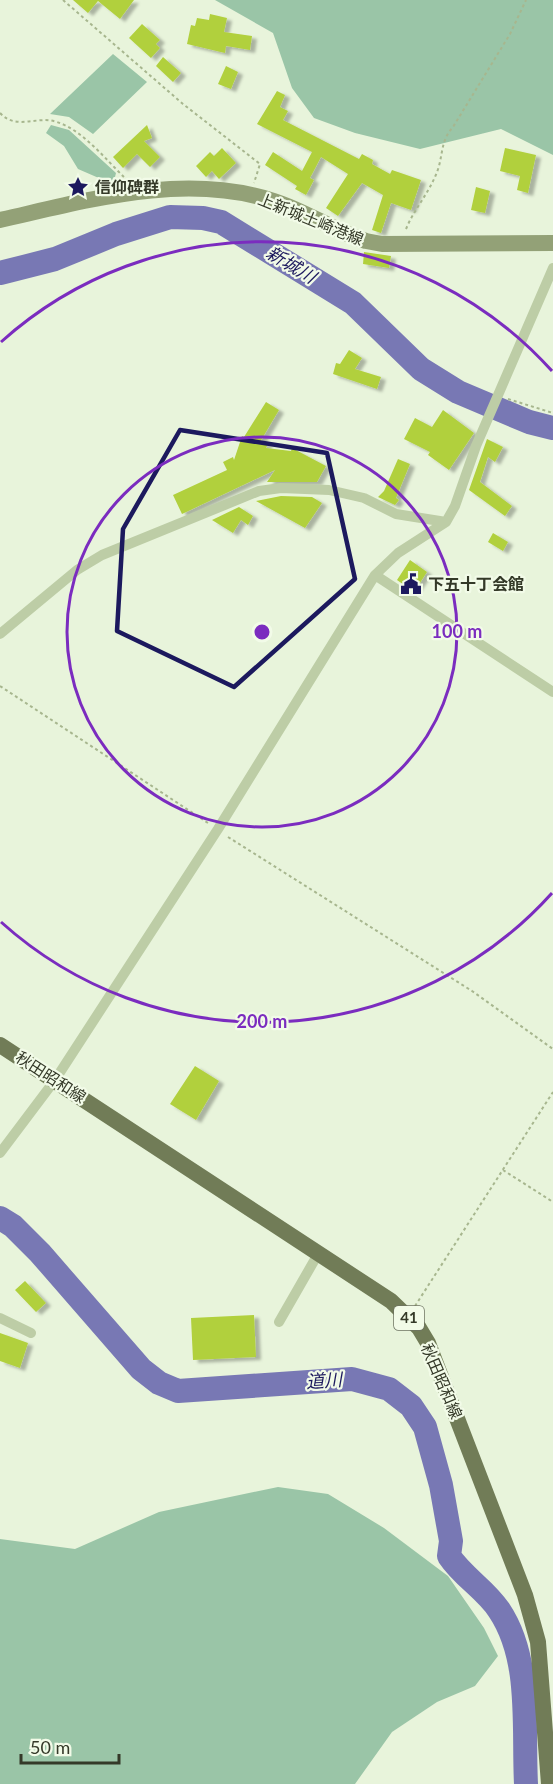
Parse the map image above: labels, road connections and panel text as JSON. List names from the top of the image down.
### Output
{
  "streets": {
    "main road": ["上新城土崎港線", "秋田昭和線", "41"]
  },
  "water": ["新城川", "道川"],
  "places": {
    "place": ["信仰碑群"],
    "public building": ["下五十丁会館"]
  },
  "scale_bar": "50 m",
  "rings": ["100 m", "200 m"]
}
